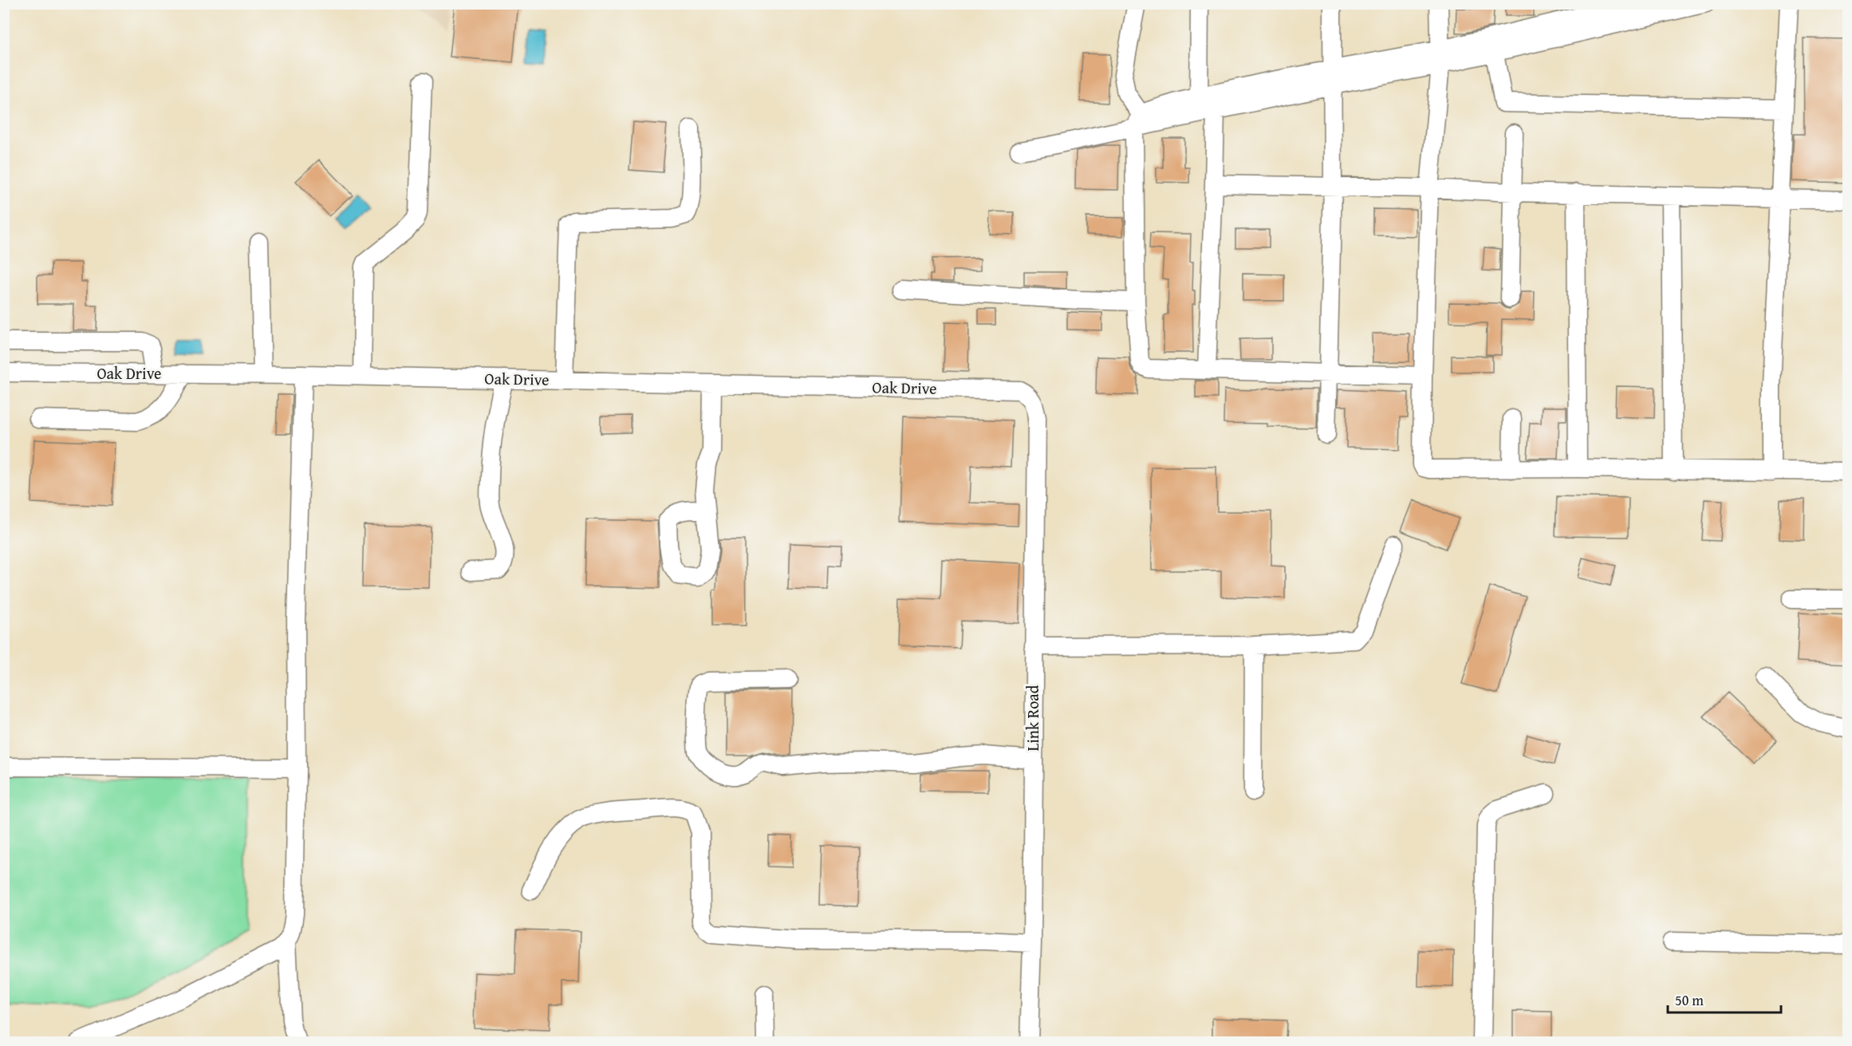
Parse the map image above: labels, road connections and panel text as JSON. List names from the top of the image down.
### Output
{
  "streets": {
    "street": ["Oak Drive", "Link Road"]
  },
  "crossings": [
    ["Oak Drive", "Link Road"]
  ],
  "scale_bar": "50 m"
}
